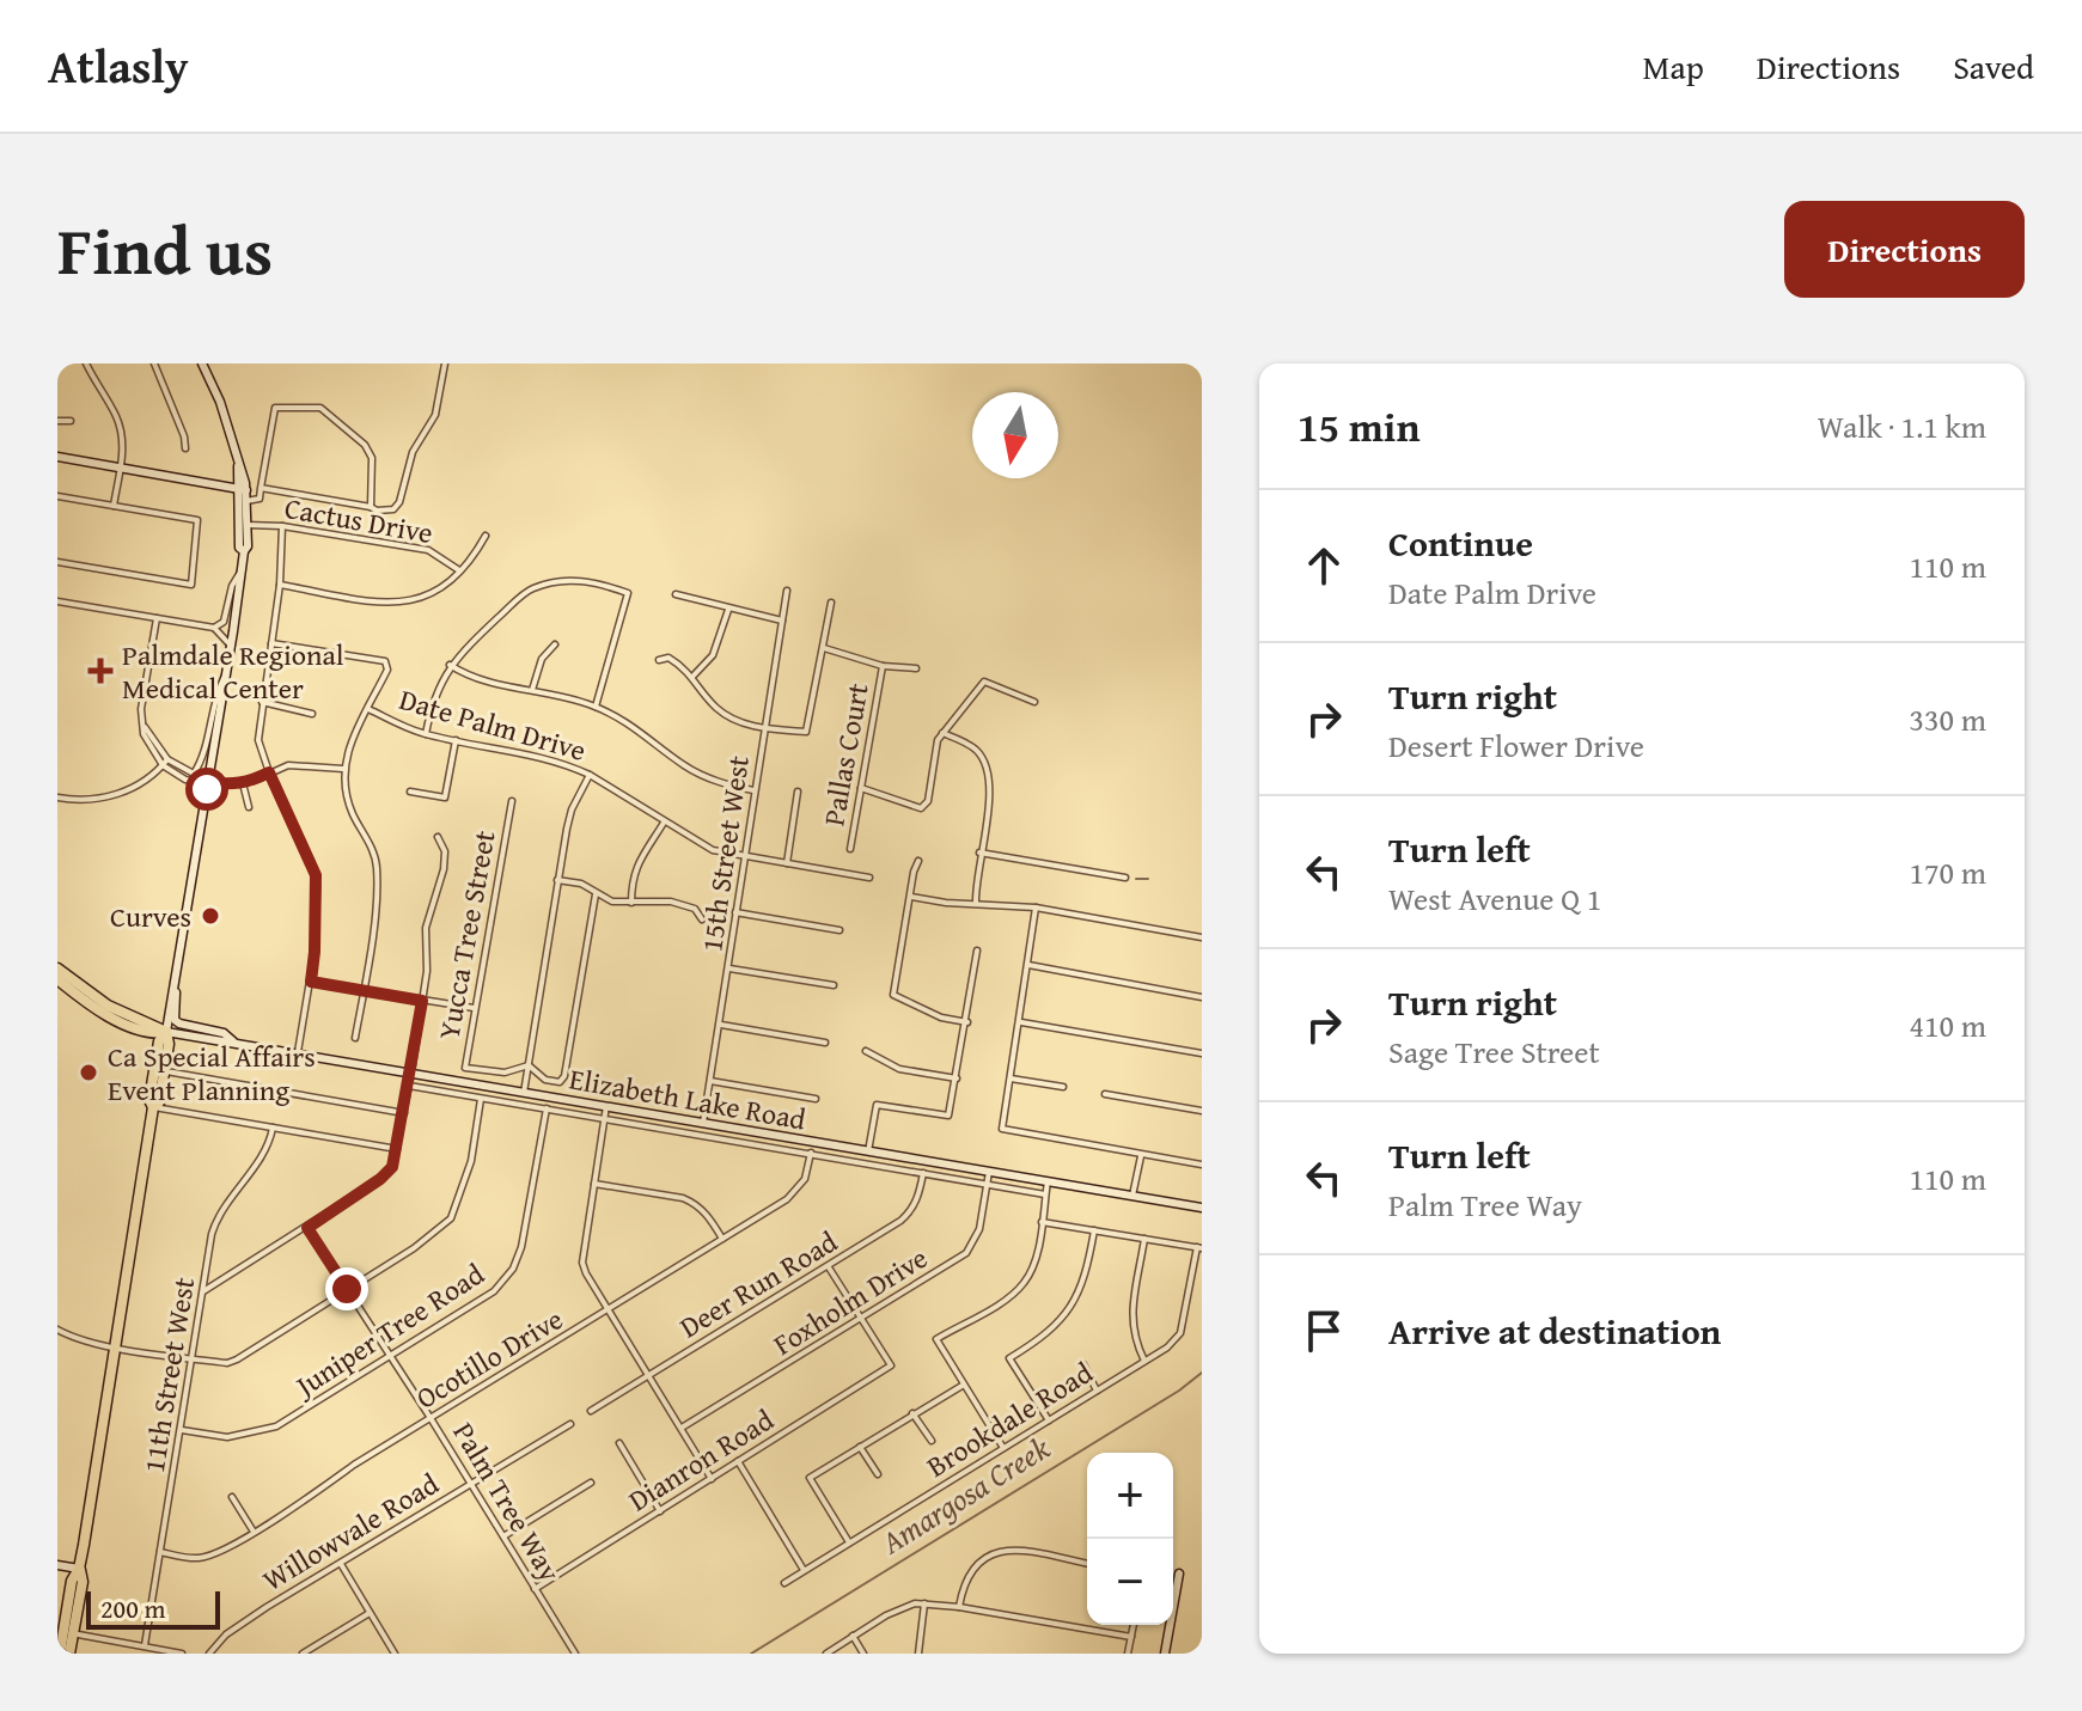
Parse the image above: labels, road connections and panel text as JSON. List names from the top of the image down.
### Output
{
  "streets": {
    "main road": ["Elizabeth Lake Road"],
    "street": [
      "Cactus Drive",
      "Date Palm Drive",
      "Pallas Court",
      "15th Street West",
      "Yucca Tree Street",
      "Deer Run Road",
      "Foxholm Drive",
      "Juniper Tree Road",
      "Ocotillo Drive",
      "11th Street West",
      "Brookdale Road",
      "Dianron Road",
      "Palm Tree Way",
      "Willowvale Road"
    ]
  },
  "crossings": [
    ["Date Palm Drive", "15th Street West"],
    ["15th Street West", "Elizabeth Lake Road"],
    ["Elizabeth Lake Road", "Foxholm Drive"],
    ["Foxholm Drive", "Dianron Road"],
    ["Juniper Tree Road", "11th Street West"],
    ["Juniper Tree Road", "Palm Tree Way"],
    ["Ocotillo Drive", "11th Street West"],
    ["Ocotillo Drive", "Palm Tree Way"],
    ["Dianron Road", "Palm Tree Way"],
    ["Palm Tree Way", "Willowvale Road"]
  ],
  "water": ["Amargosa Creek"],
  "places": {
    "health": ["Palmdale Regional Medical Center"],
    "other": ["Curves", "Ca Special Affairs Event Planning"]
  },
  "scale_bar": "200 m",
  "north": "bottom",
  "page": {
    "header": "Atlasly",
    "nav": ["Map", "Directions", "Saved"],
    "title": "Find us",
    "buttons": "Directions",
    "heading": ["15 min", "Walk · 1.1 km"],
    "list": [
      ["Continue", "Date Palm Drive", "110 m"],
      ["Turn right", "Desert Flower Drive", "330 m"],
      ["Turn left", "West Avenue Q 1", "170 m"],
      ["Turn right", "Sage Tree Street", "410 m"],
      ["Turn left", "Palm Tree Way", "110 m"],
      "Arrive at destination"
    ],
    "map_buttons": ["+", "−"],
    "scale": "200 m"
  }
}
